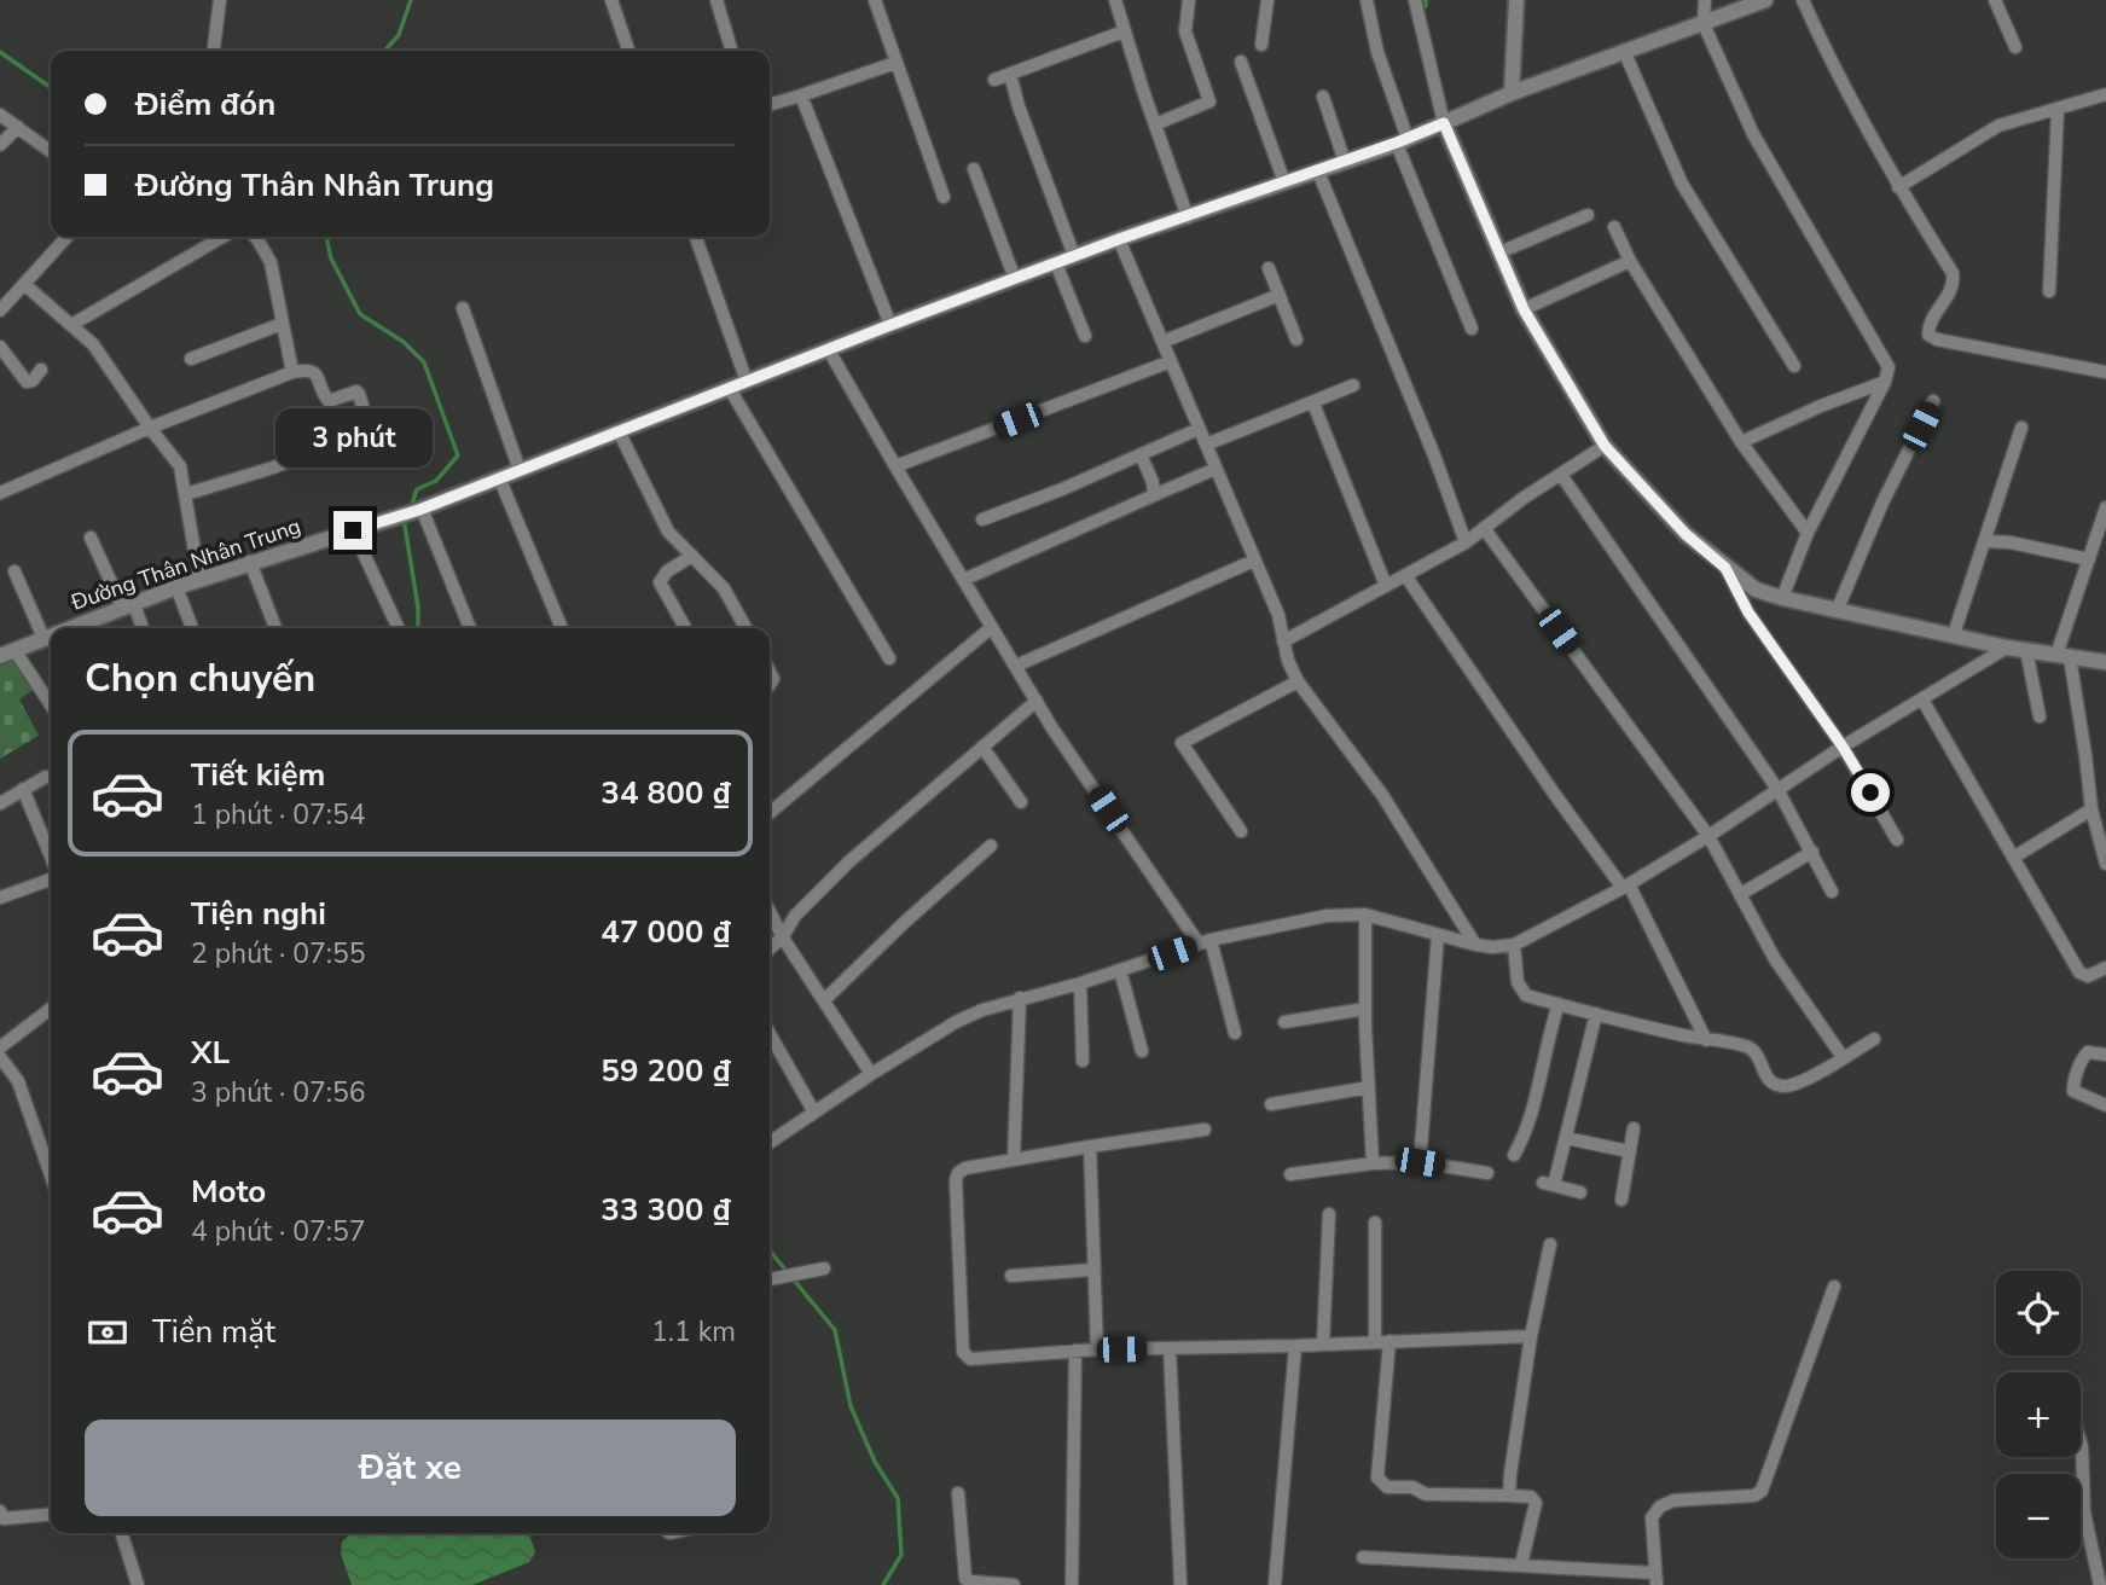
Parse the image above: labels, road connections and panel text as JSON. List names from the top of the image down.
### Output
{
  "streets": {
    "street": ["Đường Thân Nhân Trung"]
  },
  "page": {
    "banner": ["Điểm đón", "Đường Thân Nhân Trung"],
    "bubble": "3 phút",
    "heading": "Chọn chuyến",
    "list": [
      {
        "name": "Tiết kiệm",
        "note": "1 phút · 07:54",
        "value": "34 800 ₫"
      },
      {
        "name": "Tiện nghi",
        "note": "2 phút · 07:55",
        "value": "47 000 ₫"
      },
      {
        "name": "XL",
        "note": "3 phút · 07:56",
        "value": "59 200 ₫"
      },
      {
        "name": "Moto",
        "note": "4 phút · 07:57",
        "value": "33 300 ₫"
      }
    ],
    "map_buttons": ["+", "−"],
    "pay": ["Tiền mặt", "1.1 km"],
    "buttons": "Đặt xe"
  }
}
